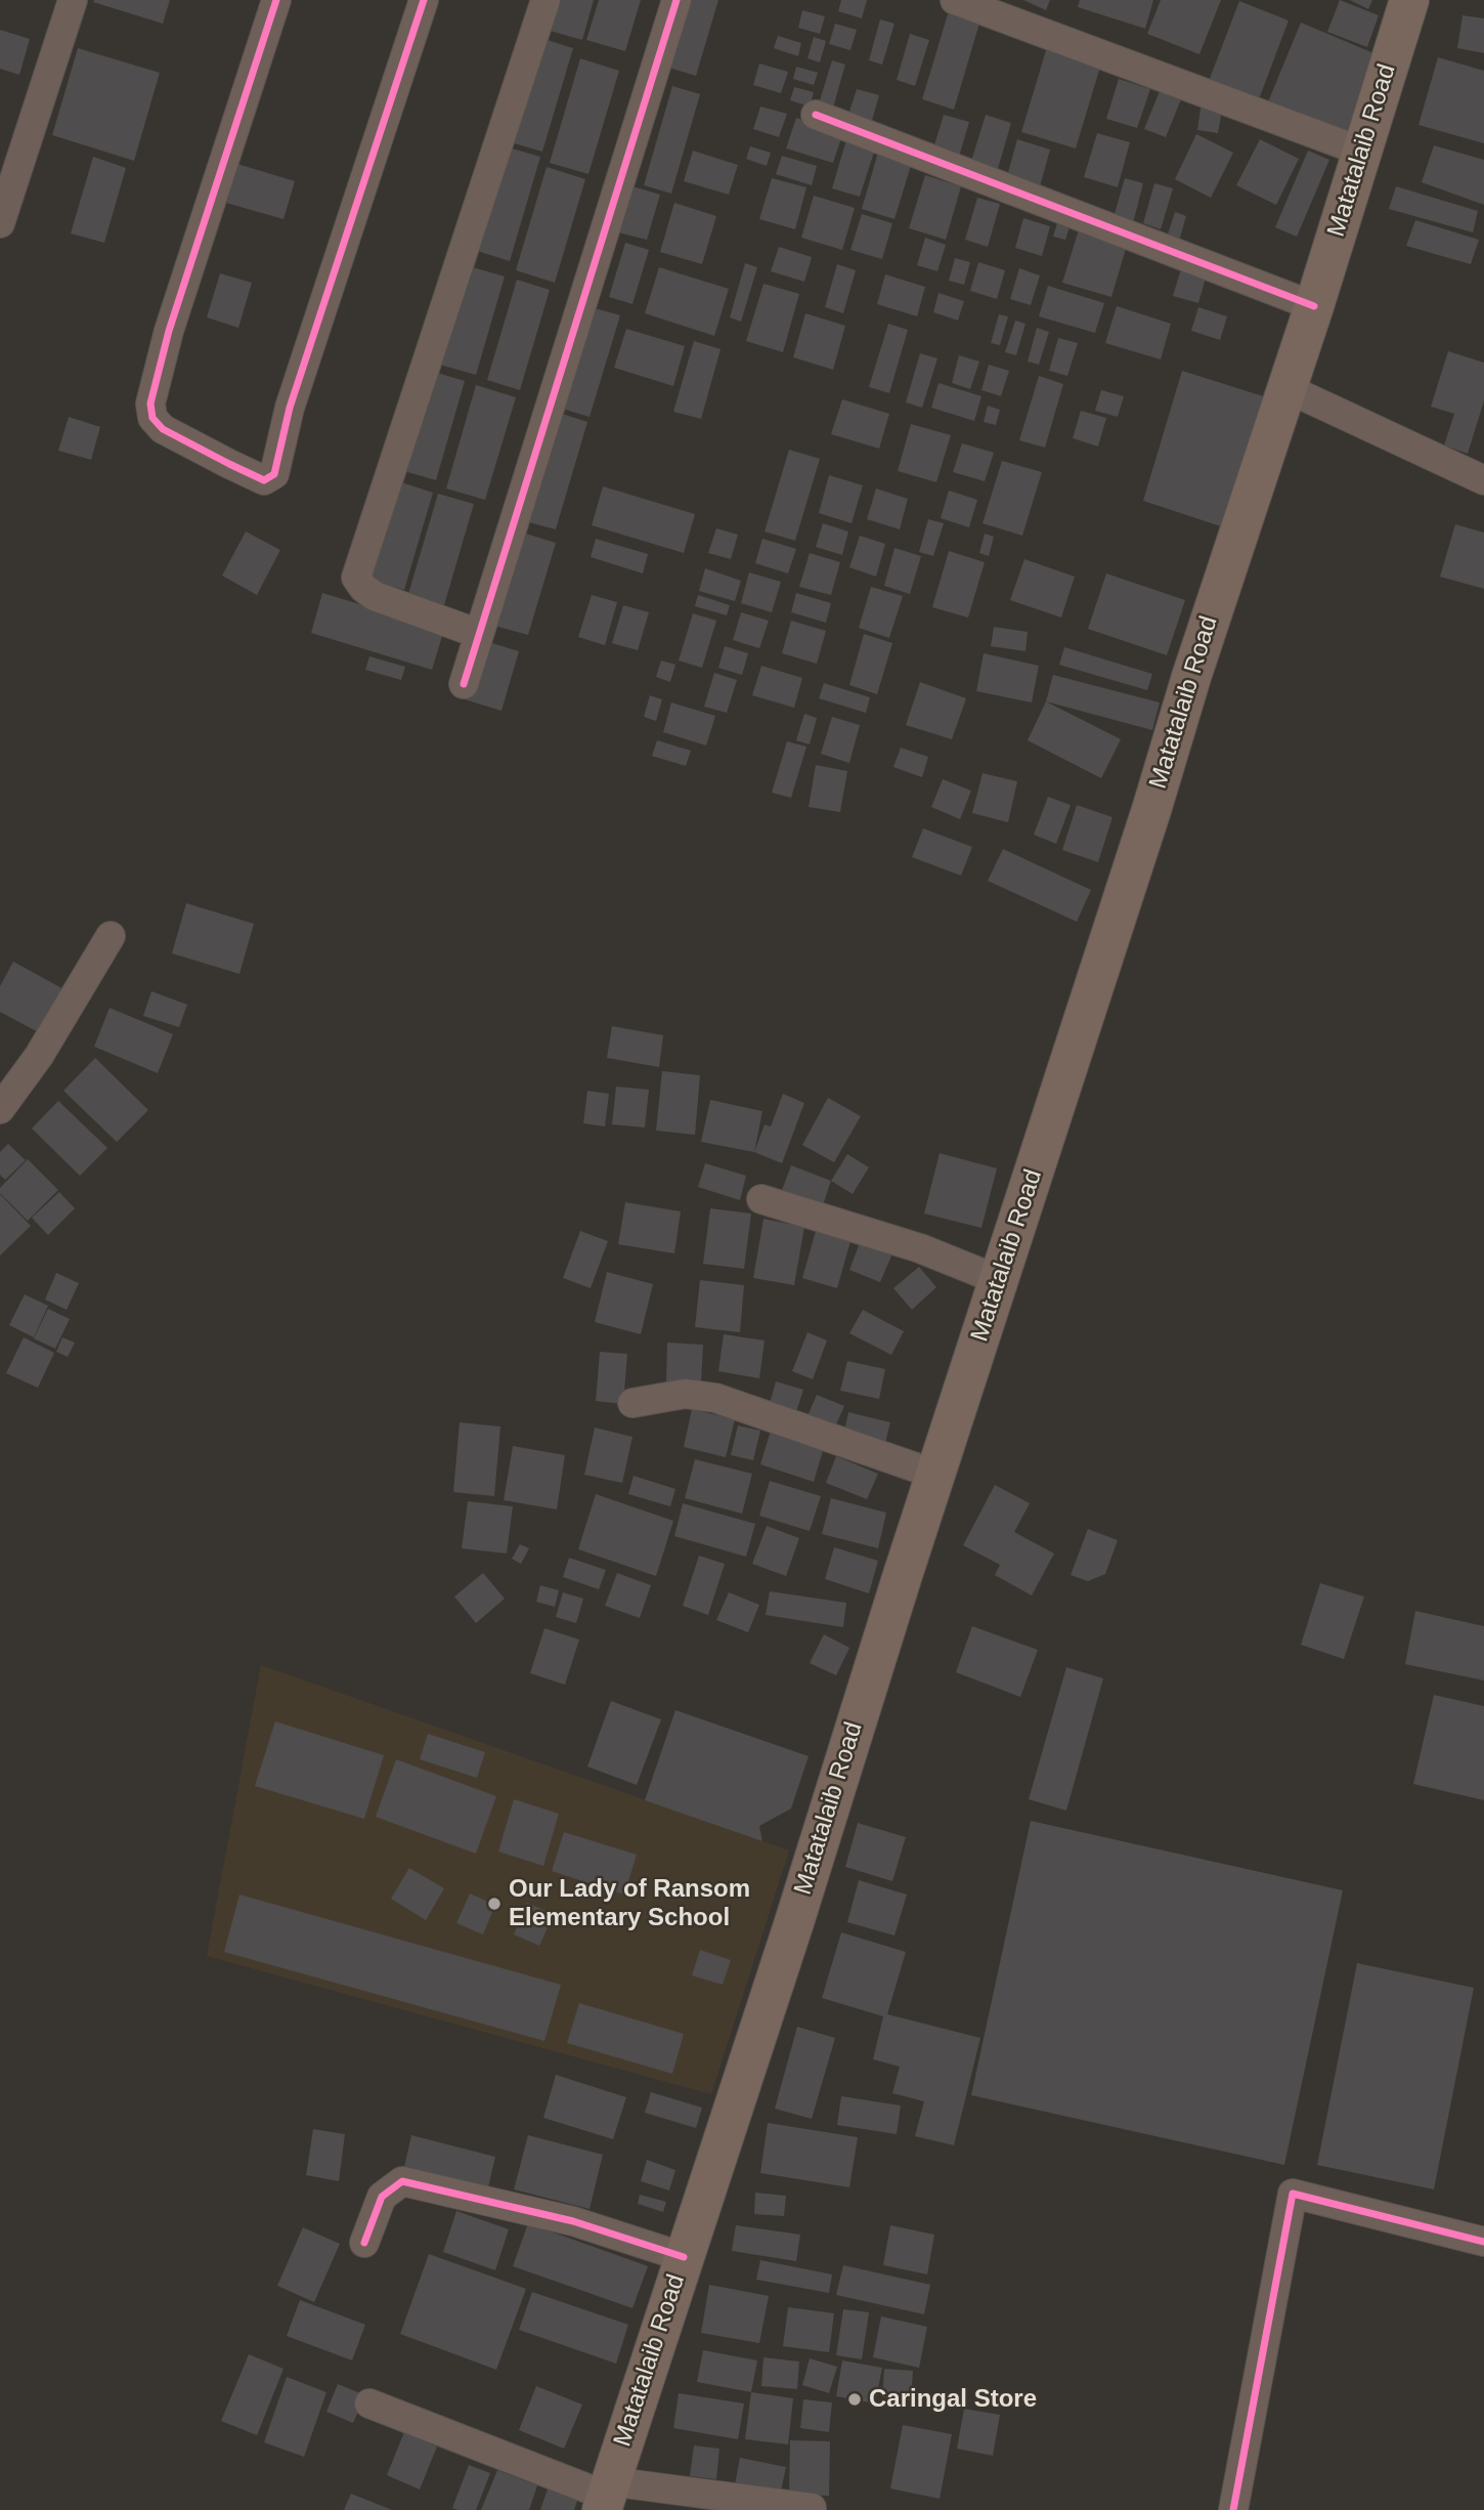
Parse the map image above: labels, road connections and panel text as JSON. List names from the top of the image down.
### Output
{
  "streets": {
    "main road": ["Matatalaib Road"]
  },
  "places": ["Our Lady of Ransom Elementary School", "Caringal Store"]
}
